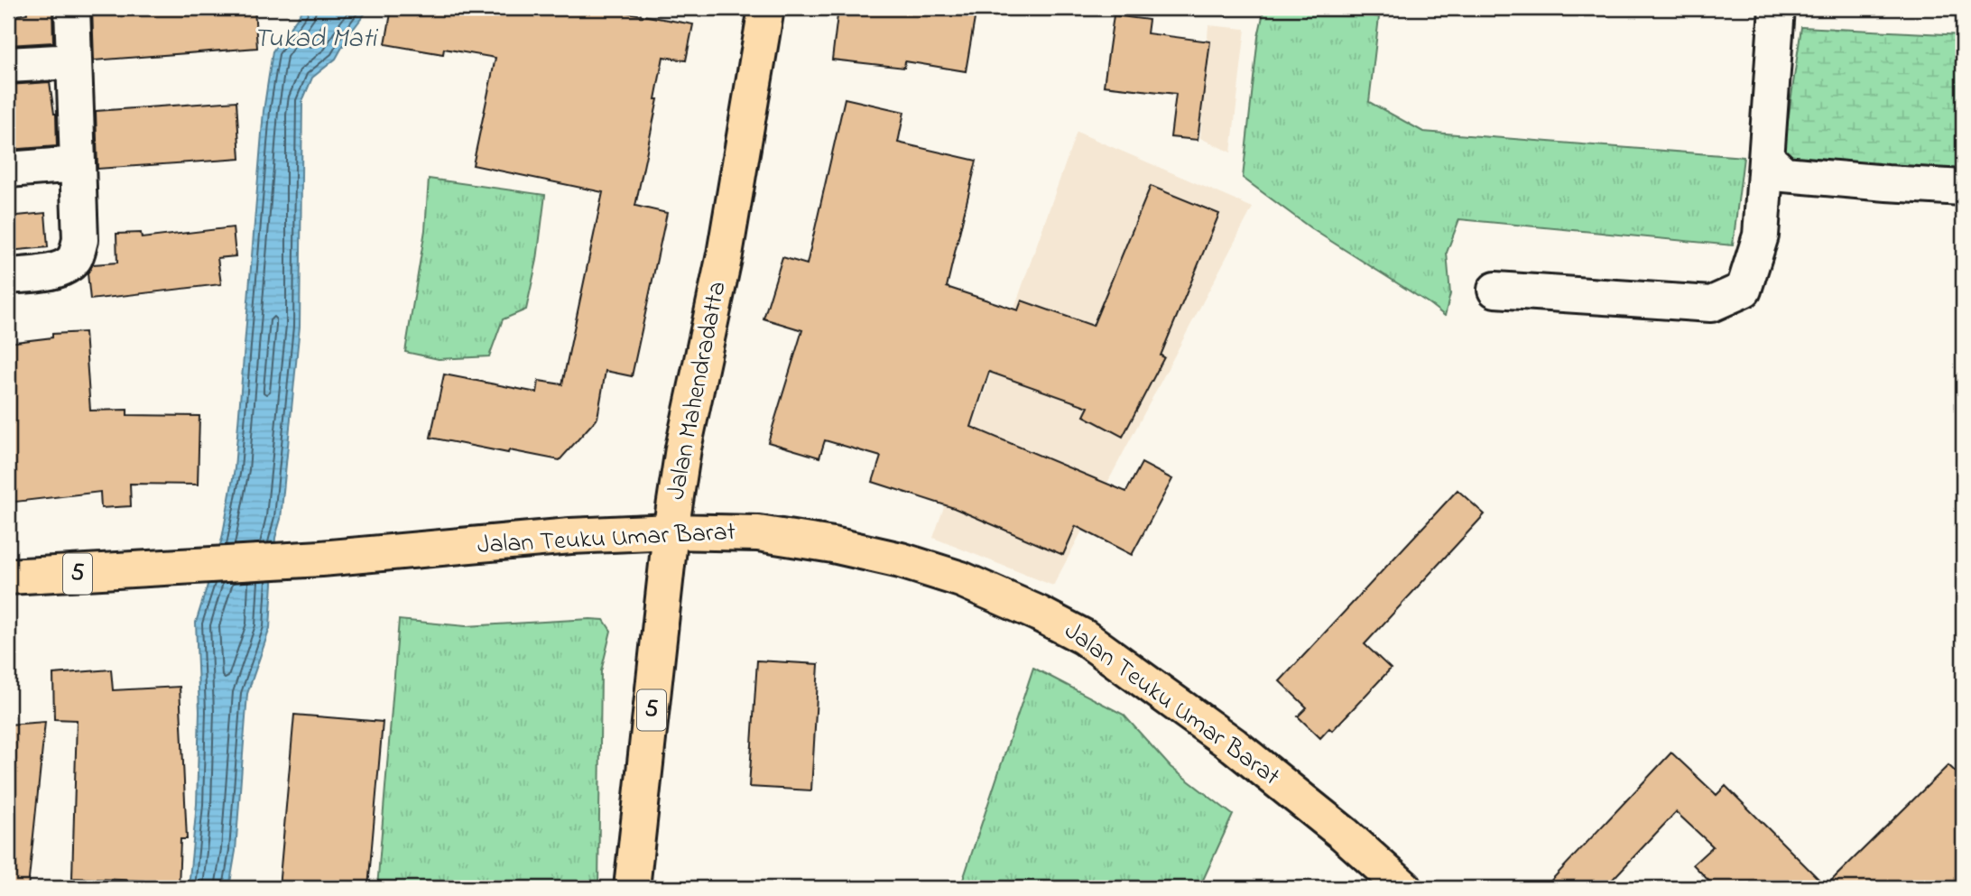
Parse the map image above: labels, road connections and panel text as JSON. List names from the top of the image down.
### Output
{
  "streets": {
    "main road": ["Jalan Mahendradatta", "Jalan Teuku Umar Barat", "5"]
  },
  "crossings": [
    ["Jalan Mahendradatta", "Jalan Teuku Umar Barat"]
  ],
  "water": ["Tukad Mati"]
}
